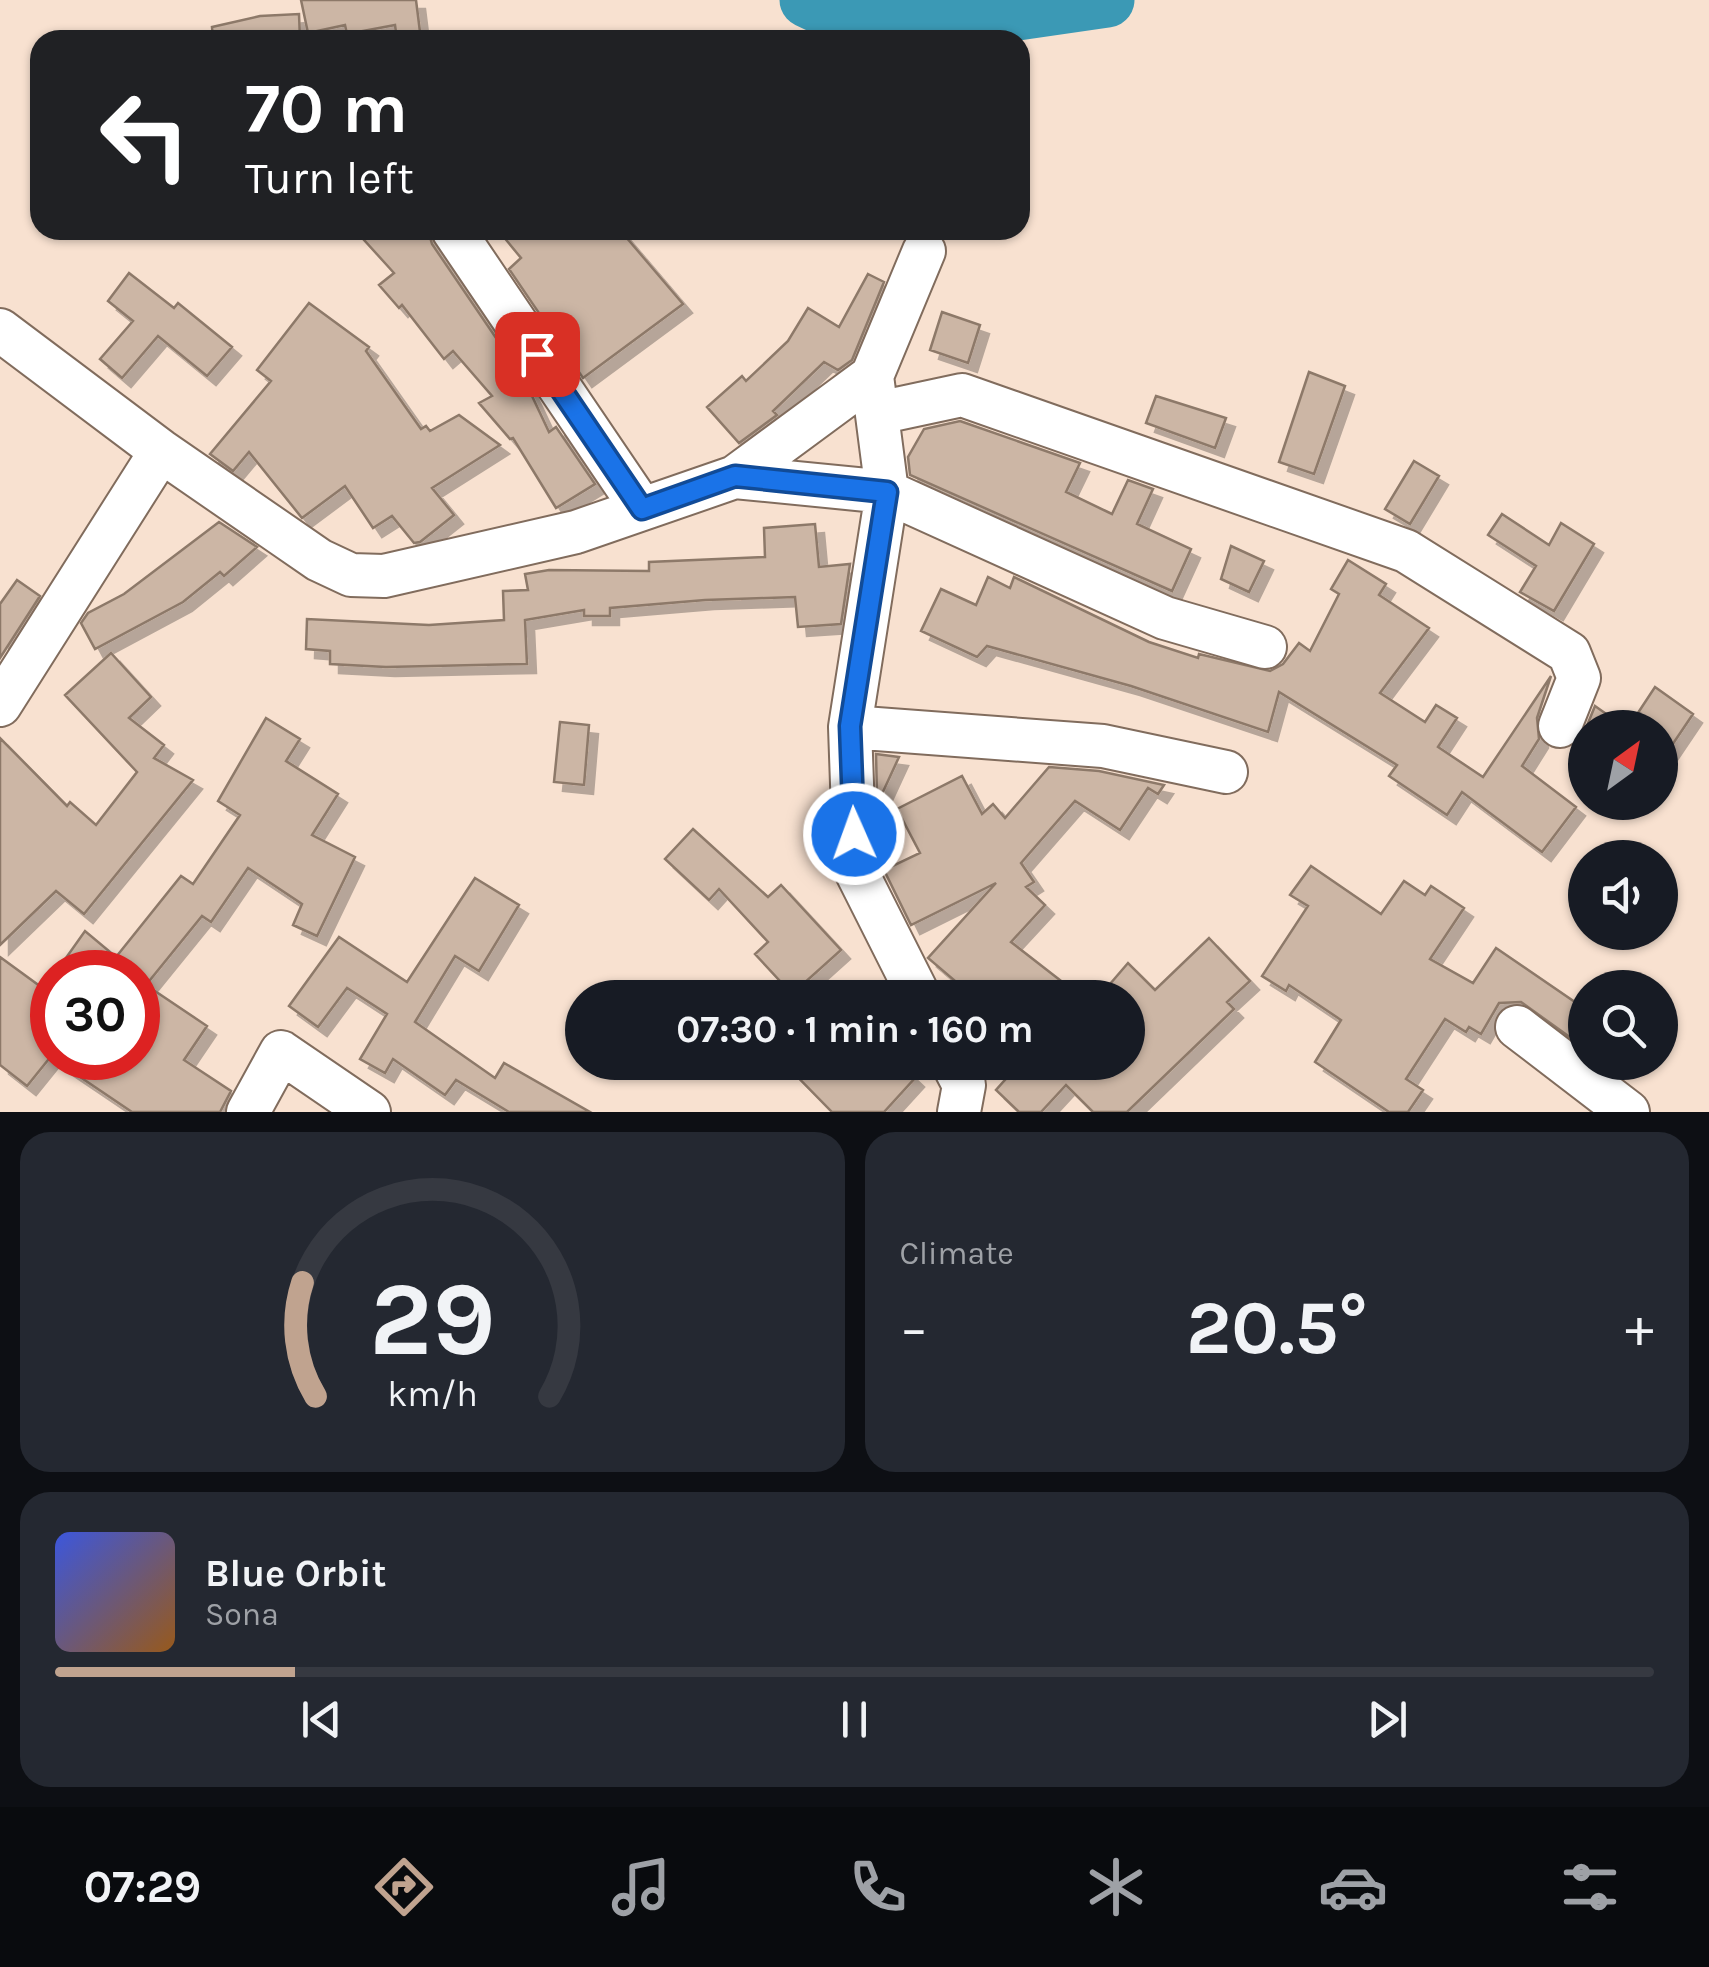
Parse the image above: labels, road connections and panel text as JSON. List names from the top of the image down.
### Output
{
  "north": "top right",
  "page": {
    "turn": ["70 m", "Turn left"],
    "limit": "30",
    "trip": "07:30 · 1 min · 160 m",
    "tile": "Climate",
    "heat": ["−", "20.5°", "+"],
    "song": ["Blue Orbit", "Sona"],
    "tabs": "07:29",
    "gauge": ["29", "km/h"]
  }
}
